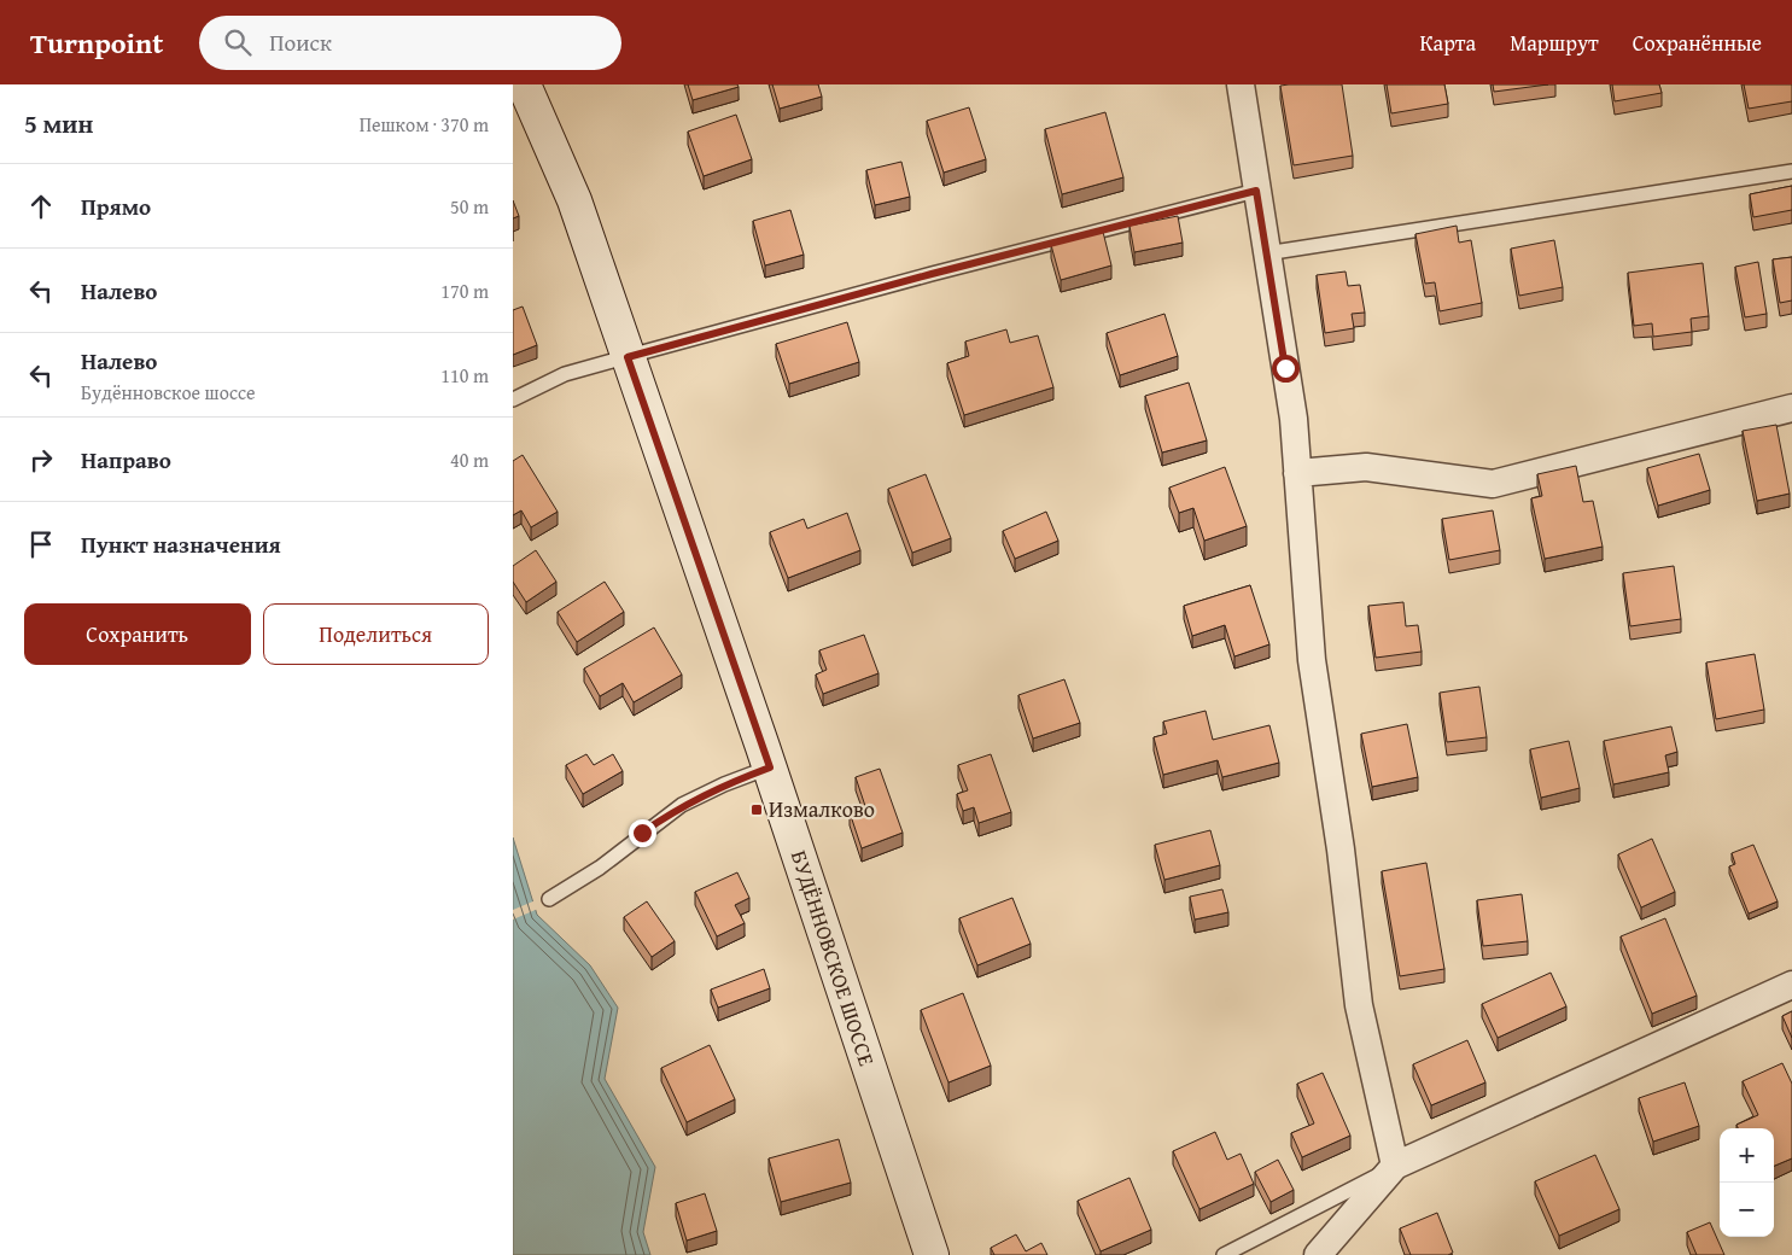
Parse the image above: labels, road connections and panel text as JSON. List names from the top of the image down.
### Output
{
  "streets": {
    "main road": ["БУДЁННОВСКОЕ ШОССЕ"]
  },
  "places": {
    "transit": ["Измалково"]
  },
  "page": {
    "header": "Turnpoint",
    "search": "Поиск",
    "nav": ["Карта", "Маршрут", "Сохранённые"],
    "heading": ["5 мин", "Пешком · 370 m"],
    "list": [
      ["Прямо", "50 m"],
      ["Налево", "170 m"],
      ["Налево", "Будённовское шоссе", "110 m"],
      ["Направо", "40 m"],
      "Пункт назначения"
    ],
    "buttons": ["Сохранить", "Поделиться"],
    "map_buttons": ["+", "−"]
  }
}
